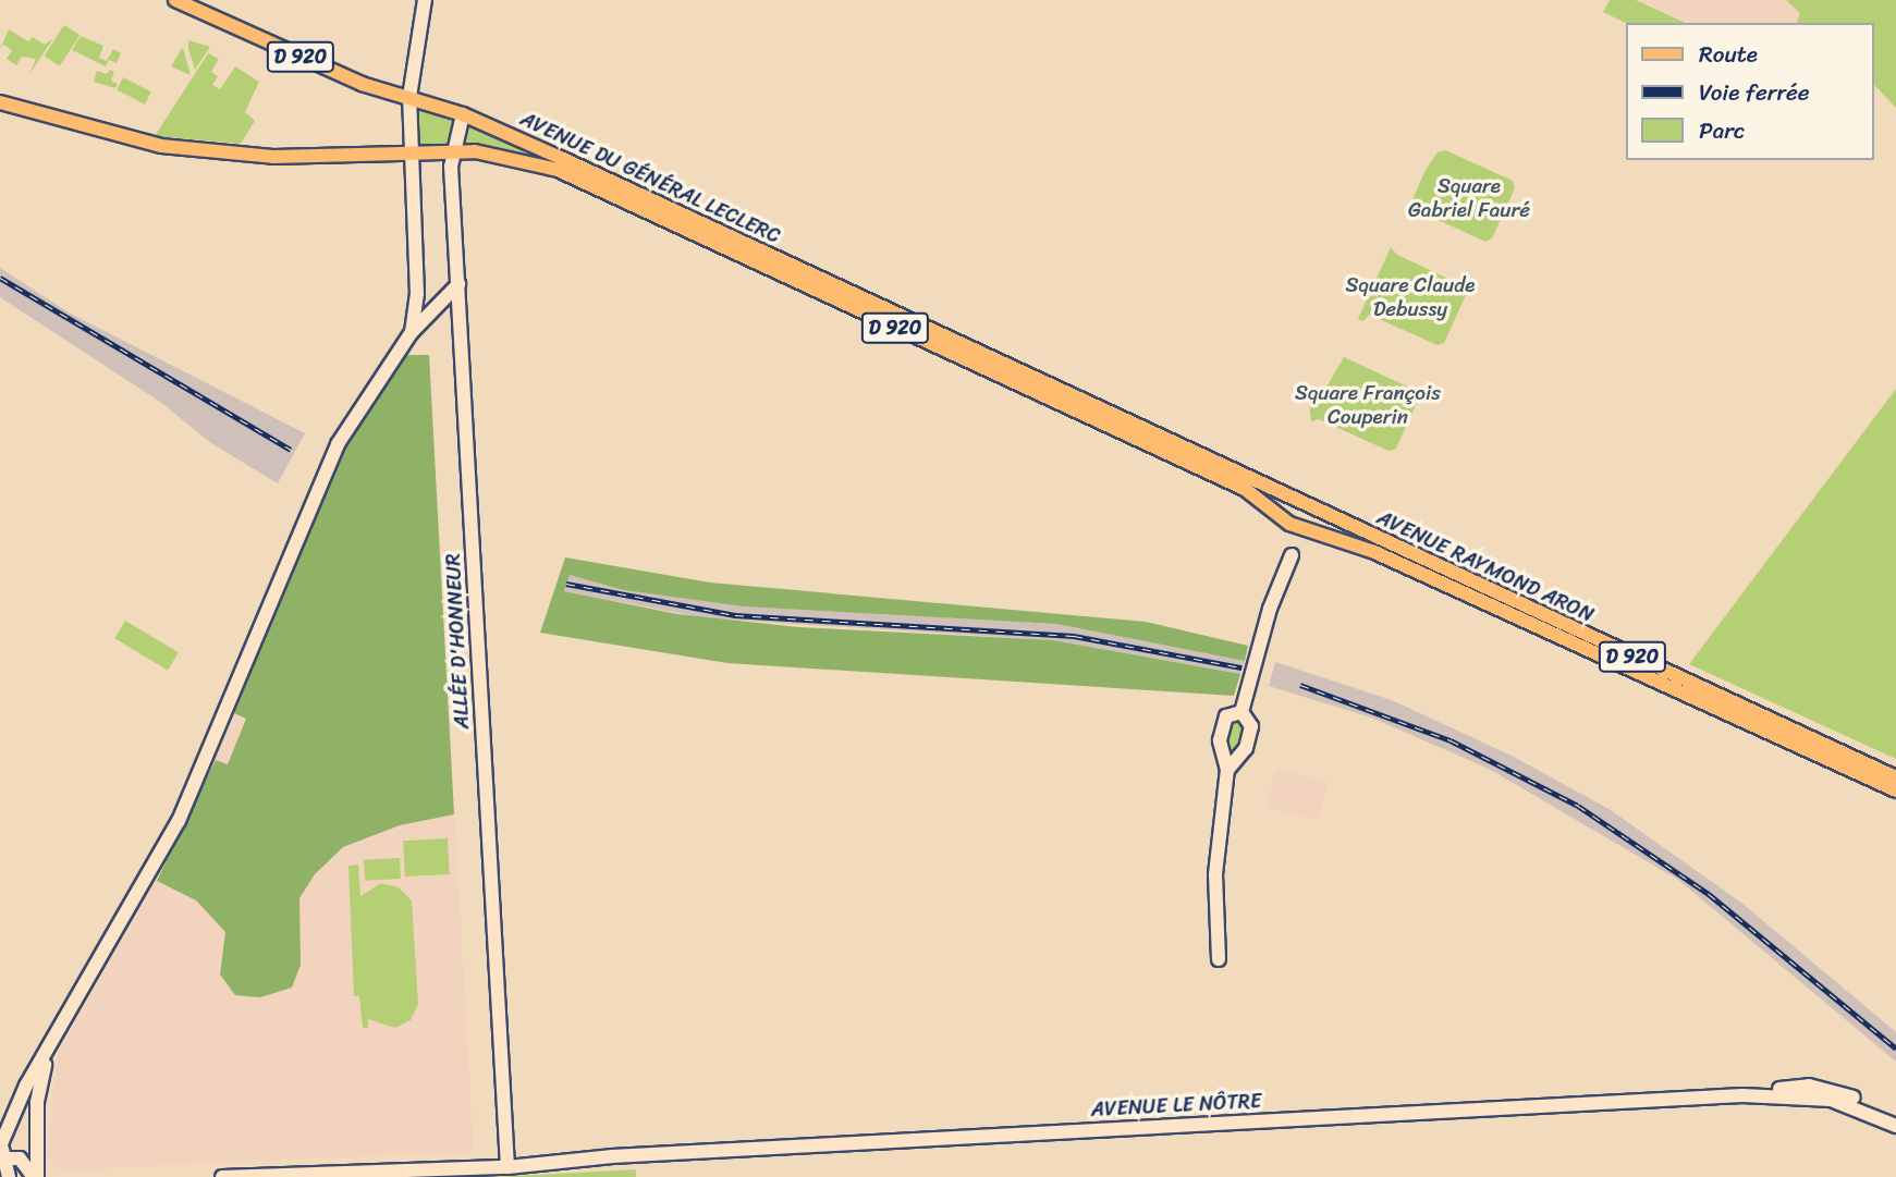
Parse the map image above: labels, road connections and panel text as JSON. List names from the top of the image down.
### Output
{
  "streets": {
    "main road": [
      "D 920",
      "AVENUE DU GÉNÉRAL LECLERC",
      "AVENUE RAYMOND ARON",
      "ALLÉE D'HONNEUR",
      "AVENUE LE NÔTRE"
    ]
  },
  "crossings": [
    ["D 920", "AVENUE DU GÉNÉRAL LECLERC"],
    ["AVENUE DU GÉNÉRAL LECLERC", "AVENUE RAYMOND ARON"],
    ["AVENUE DU GÉNÉRAL LECLERC", "ALLÉE D'HONNEUR"],
    ["ALLÉE D'HONNEUR", "AVENUE LE NÔTRE"]
  ],
  "parks": ["Square Gabriel Fauré", "Square Claude Debussy", "Square François Couperin"],
  "legend": ["Route", "Voie ferrée", "Parc"]
}
